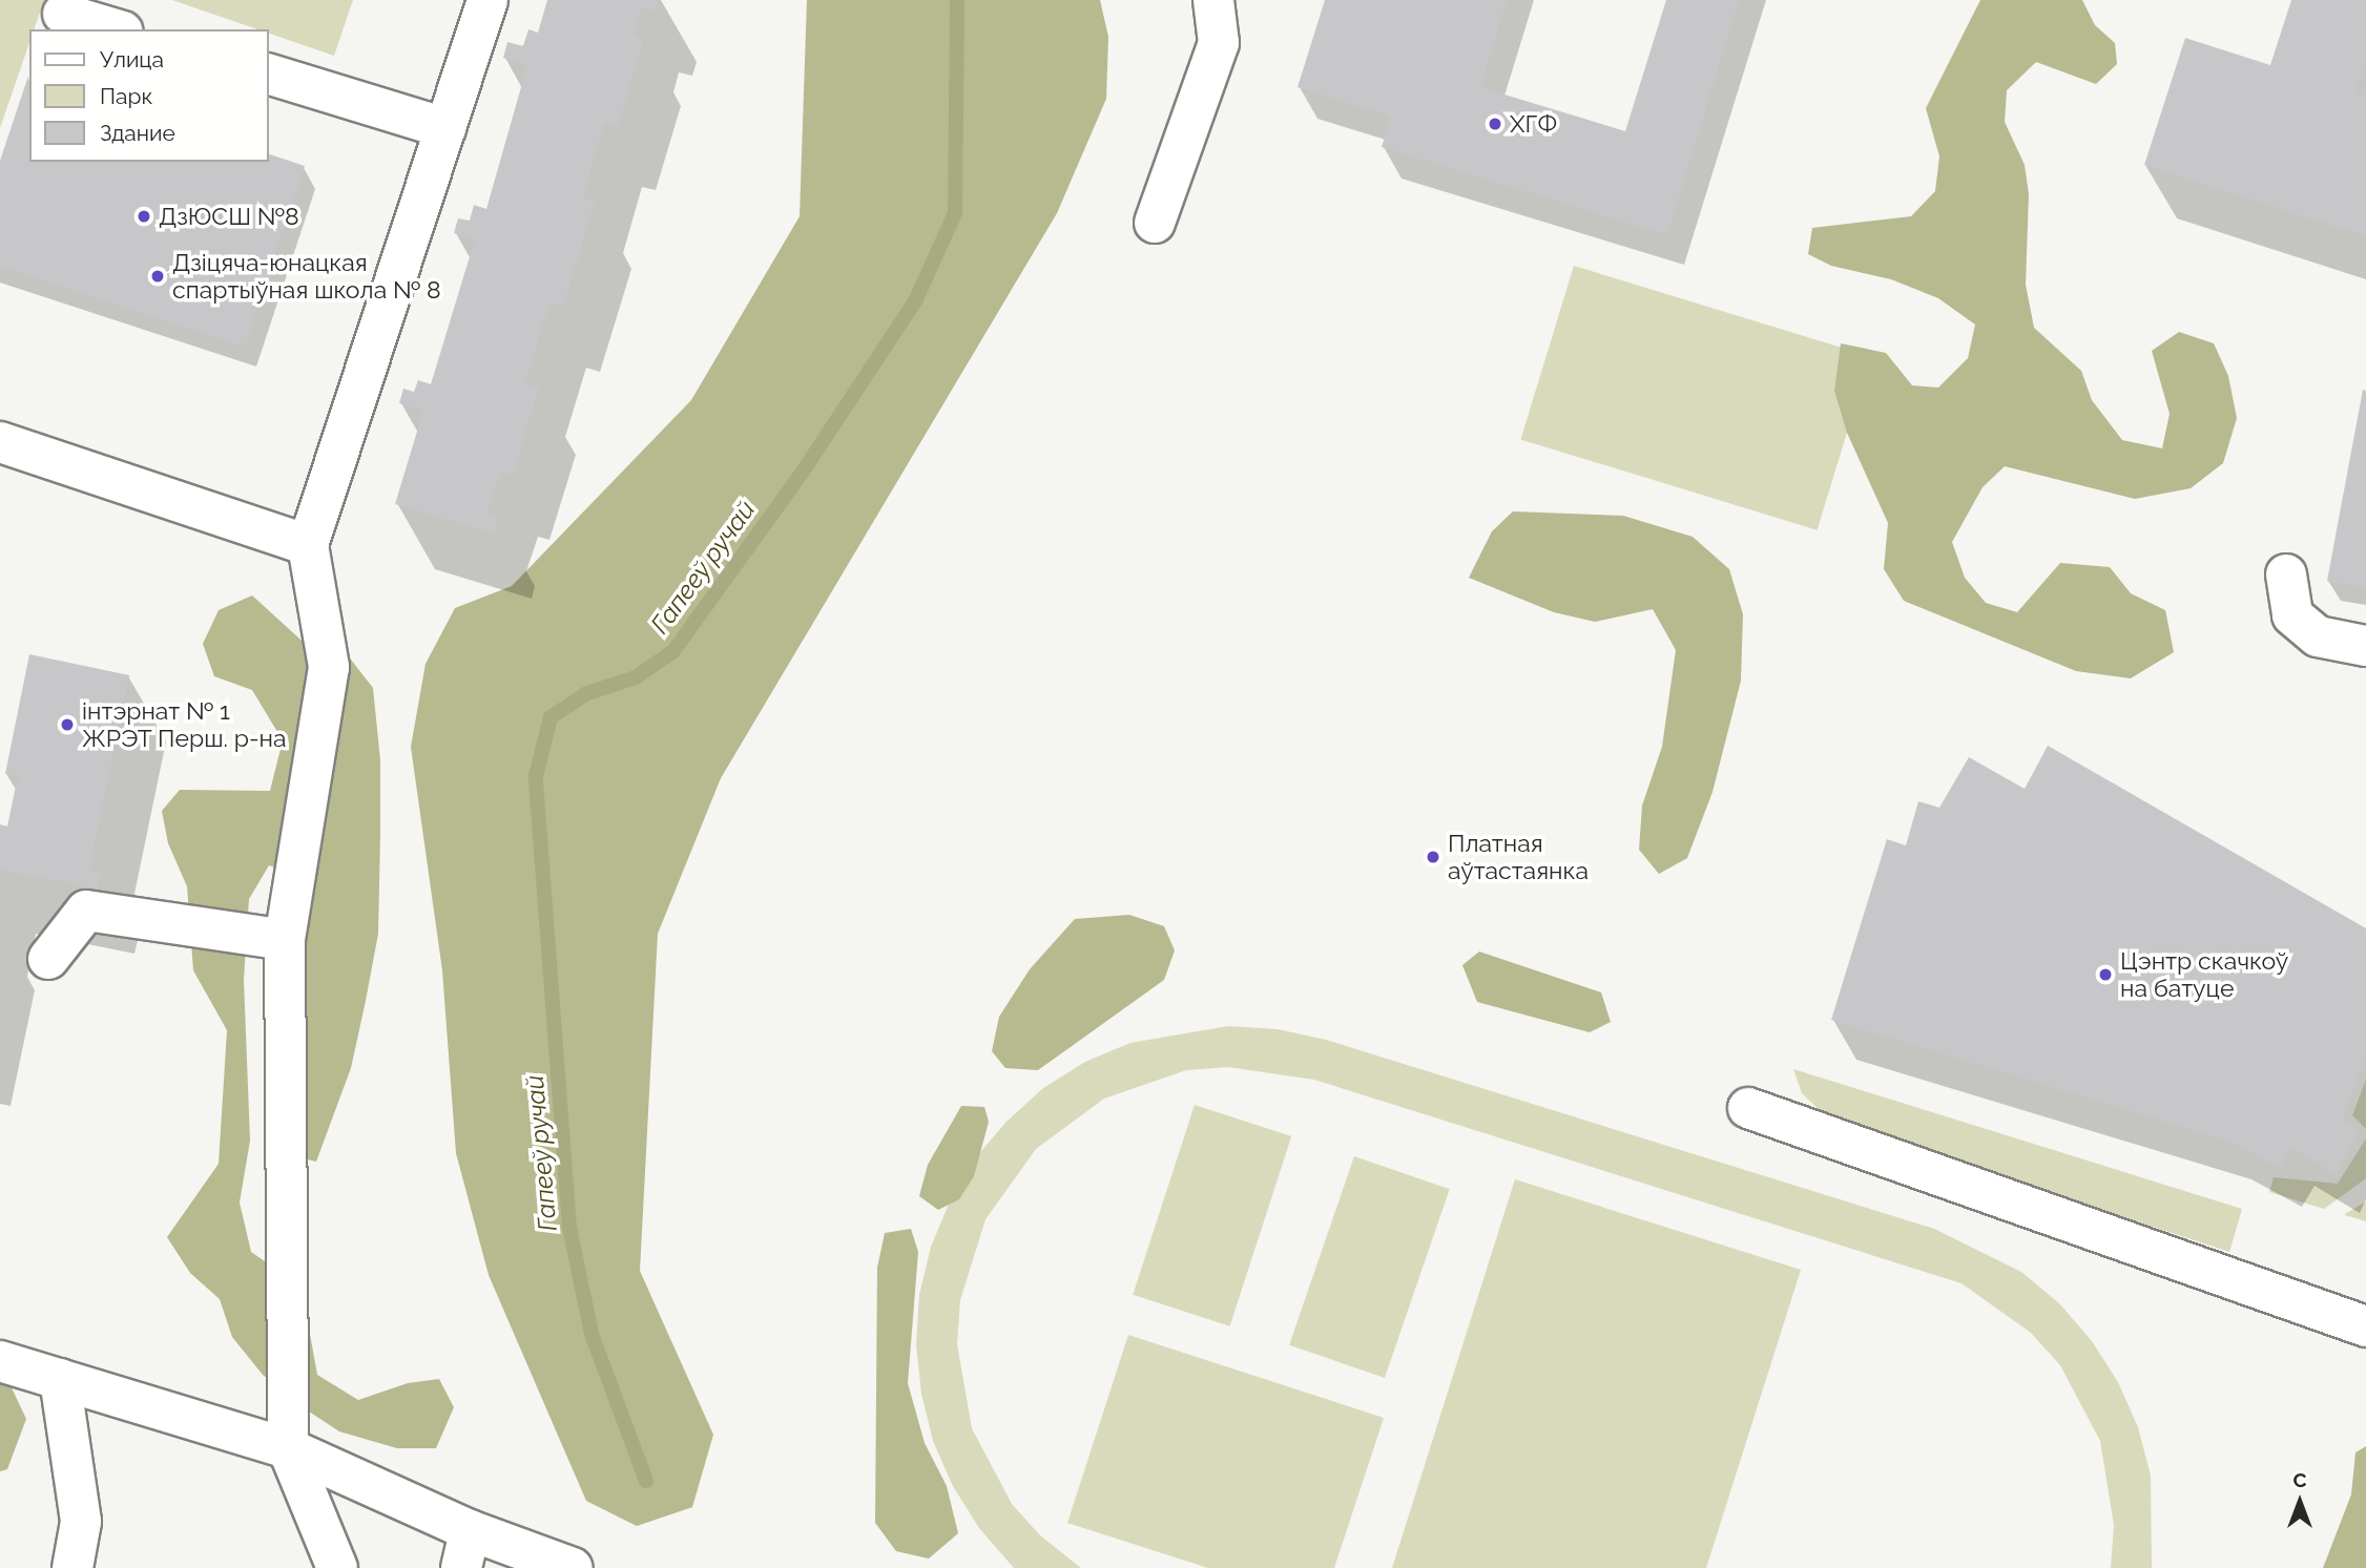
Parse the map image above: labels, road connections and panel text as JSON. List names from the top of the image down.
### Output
{
  "water": ["Гапееў ручай"],
  "places": [
    "ХГФ",
    "ДзЮСШ №8",
    "Дзіцяча-юнацкая спартыўная школа № 8",
    "інтэрнат № 1 ЖРЭТ Перш. р-на",
    "Платная аўтастаянка",
    "Цэнтр скачкоў на батуце"
  ],
  "legend": ["Улица", "Парк", "Здание"],
  "north": "top"
}
